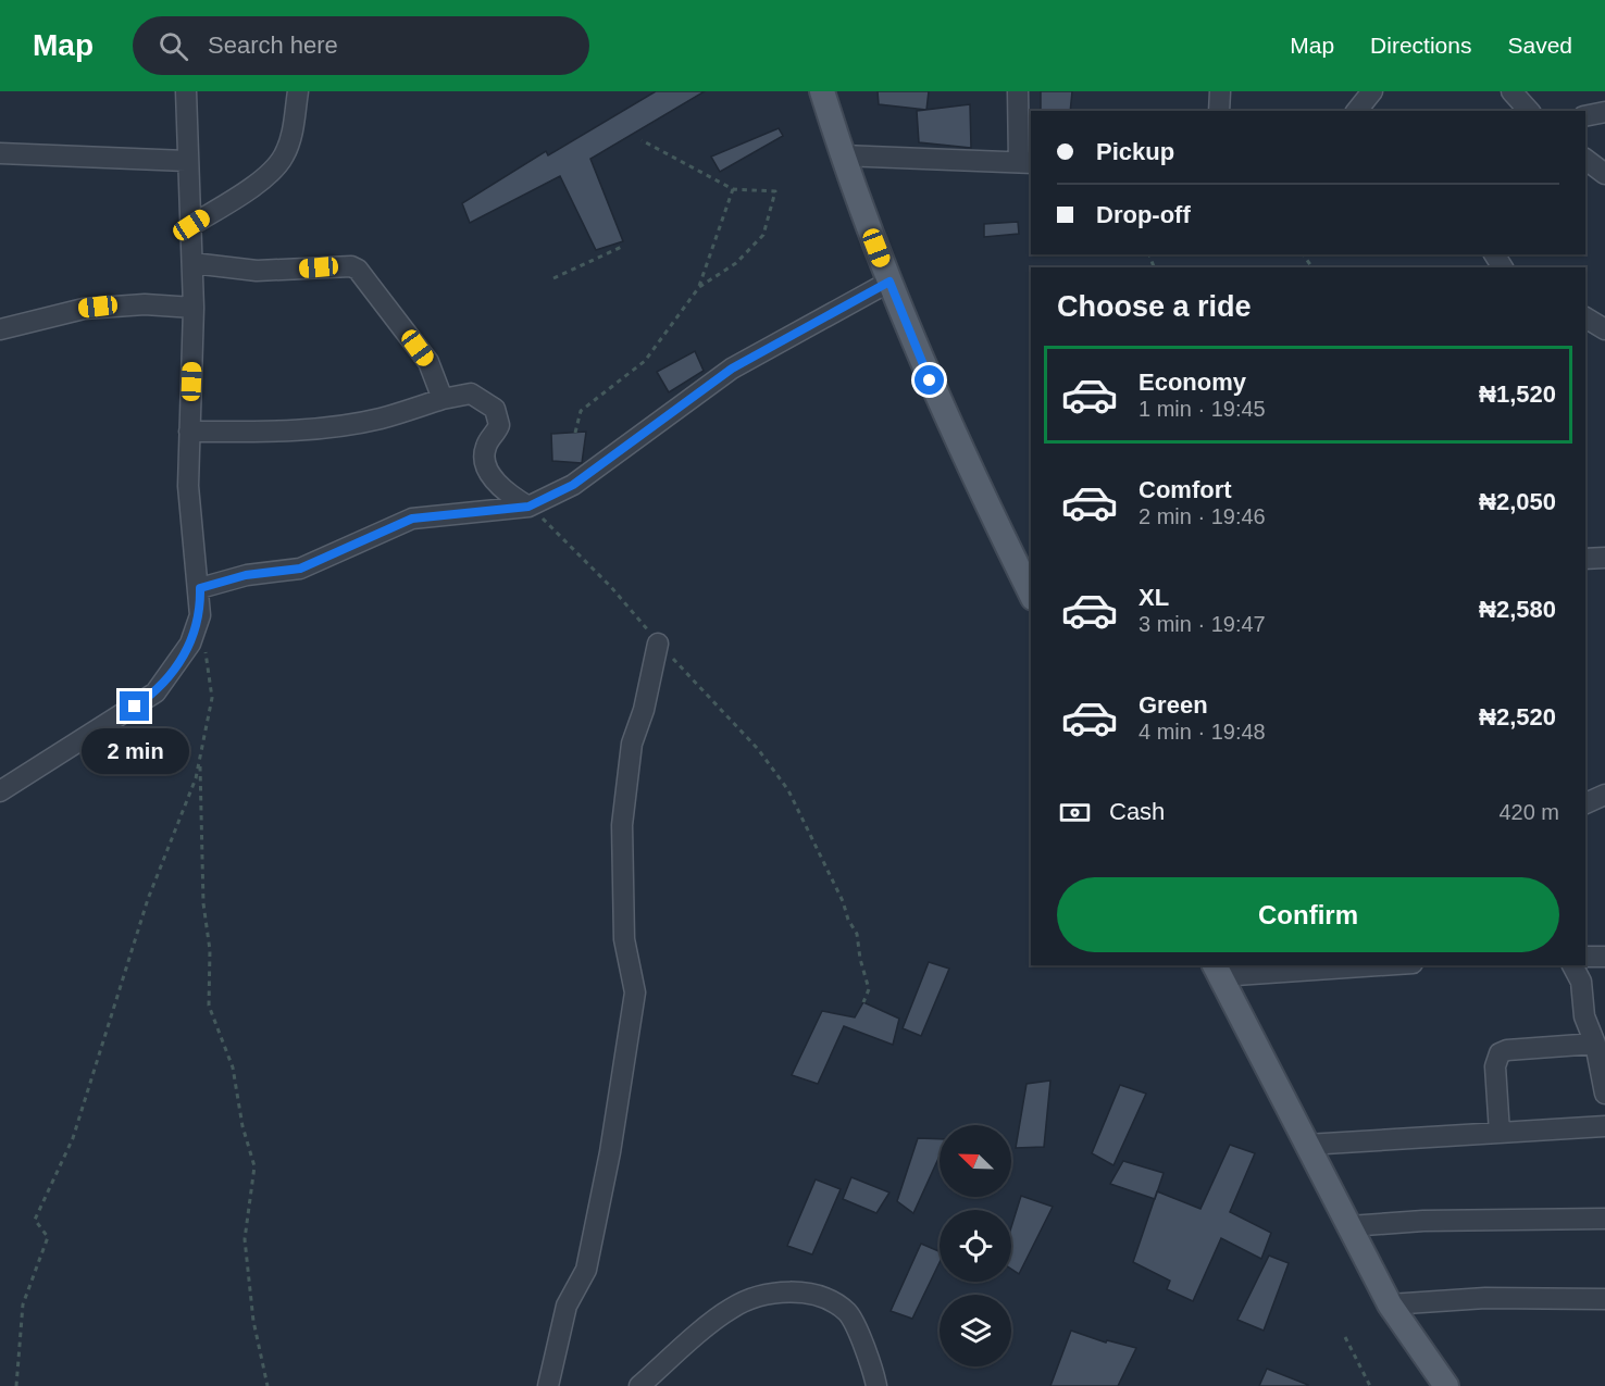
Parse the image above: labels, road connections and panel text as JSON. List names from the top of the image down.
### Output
{
  "north": "top left",
  "page": {
    "header": "Map",
    "search": "Search here",
    "nav": ["Map", "Directions", "Saved"],
    "banner": ["Pickup", "Drop-off"],
    "heading": "Choose a ride",
    "list": [
      {
        "name": "Economy",
        "note": "1 min · 19:45",
        "value": "₦1,520"
      },
      {
        "name": "Comfort",
        "note": "2 min · 19:46",
        "value": "₦2,050"
      },
      {
        "name": "XL",
        "note": "3 min · 19:47",
        "value": "₦2,580"
      },
      {
        "name": "Green",
        "note": "4 min · 19:48",
        "value": "₦2,520"
      }
    ],
    "bubble": "2 min",
    "pay": ["Cash", "420 m"],
    "buttons": "Confirm"
  }
}
